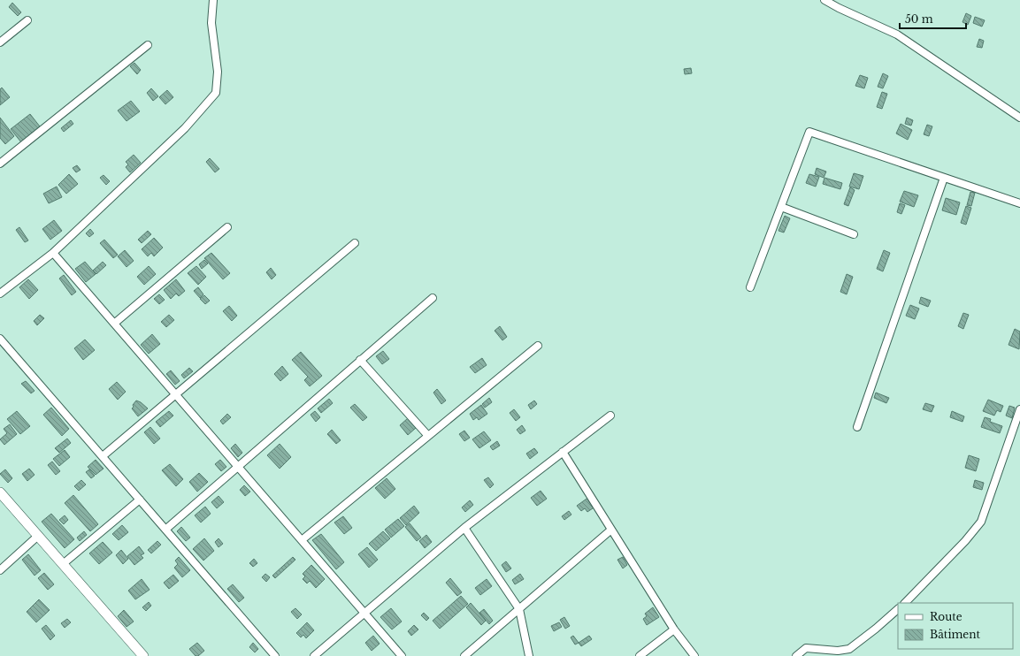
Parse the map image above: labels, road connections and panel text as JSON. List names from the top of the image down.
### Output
{
  "legend": ["Route", "Bâtiment"],
  "scale_bar": "50 m"
}
